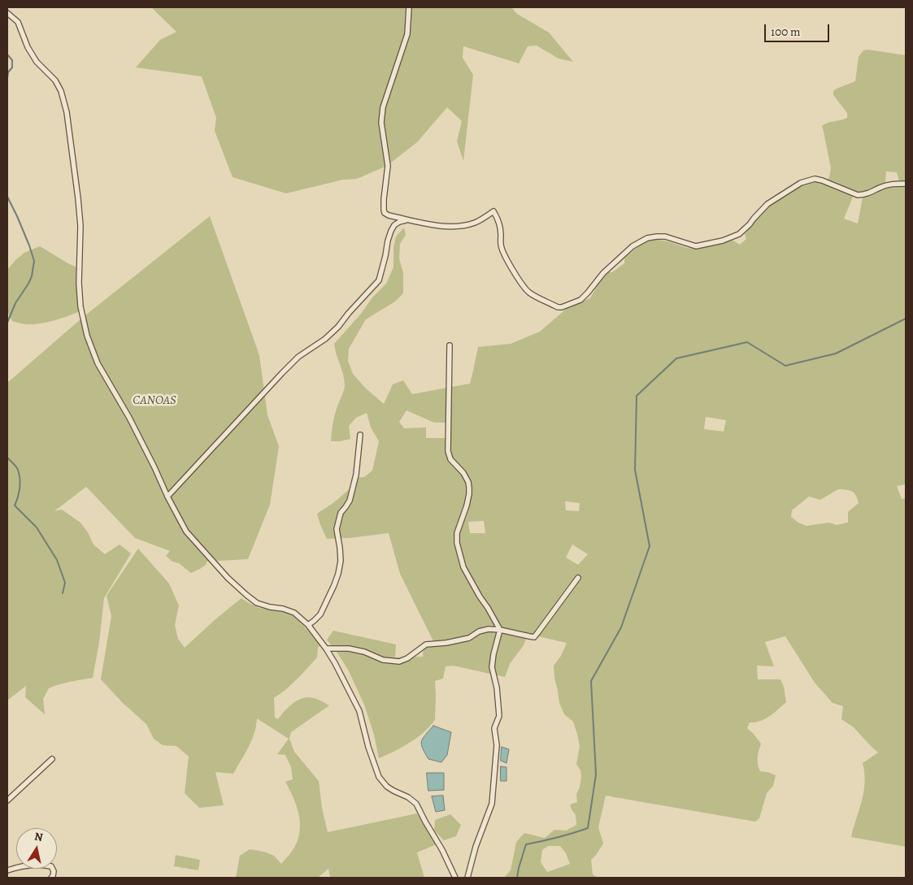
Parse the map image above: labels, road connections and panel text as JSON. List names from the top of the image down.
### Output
{
  "parks": ["CANOAS"],
  "scale_bar": "100 m",
  "north": "top"
}
